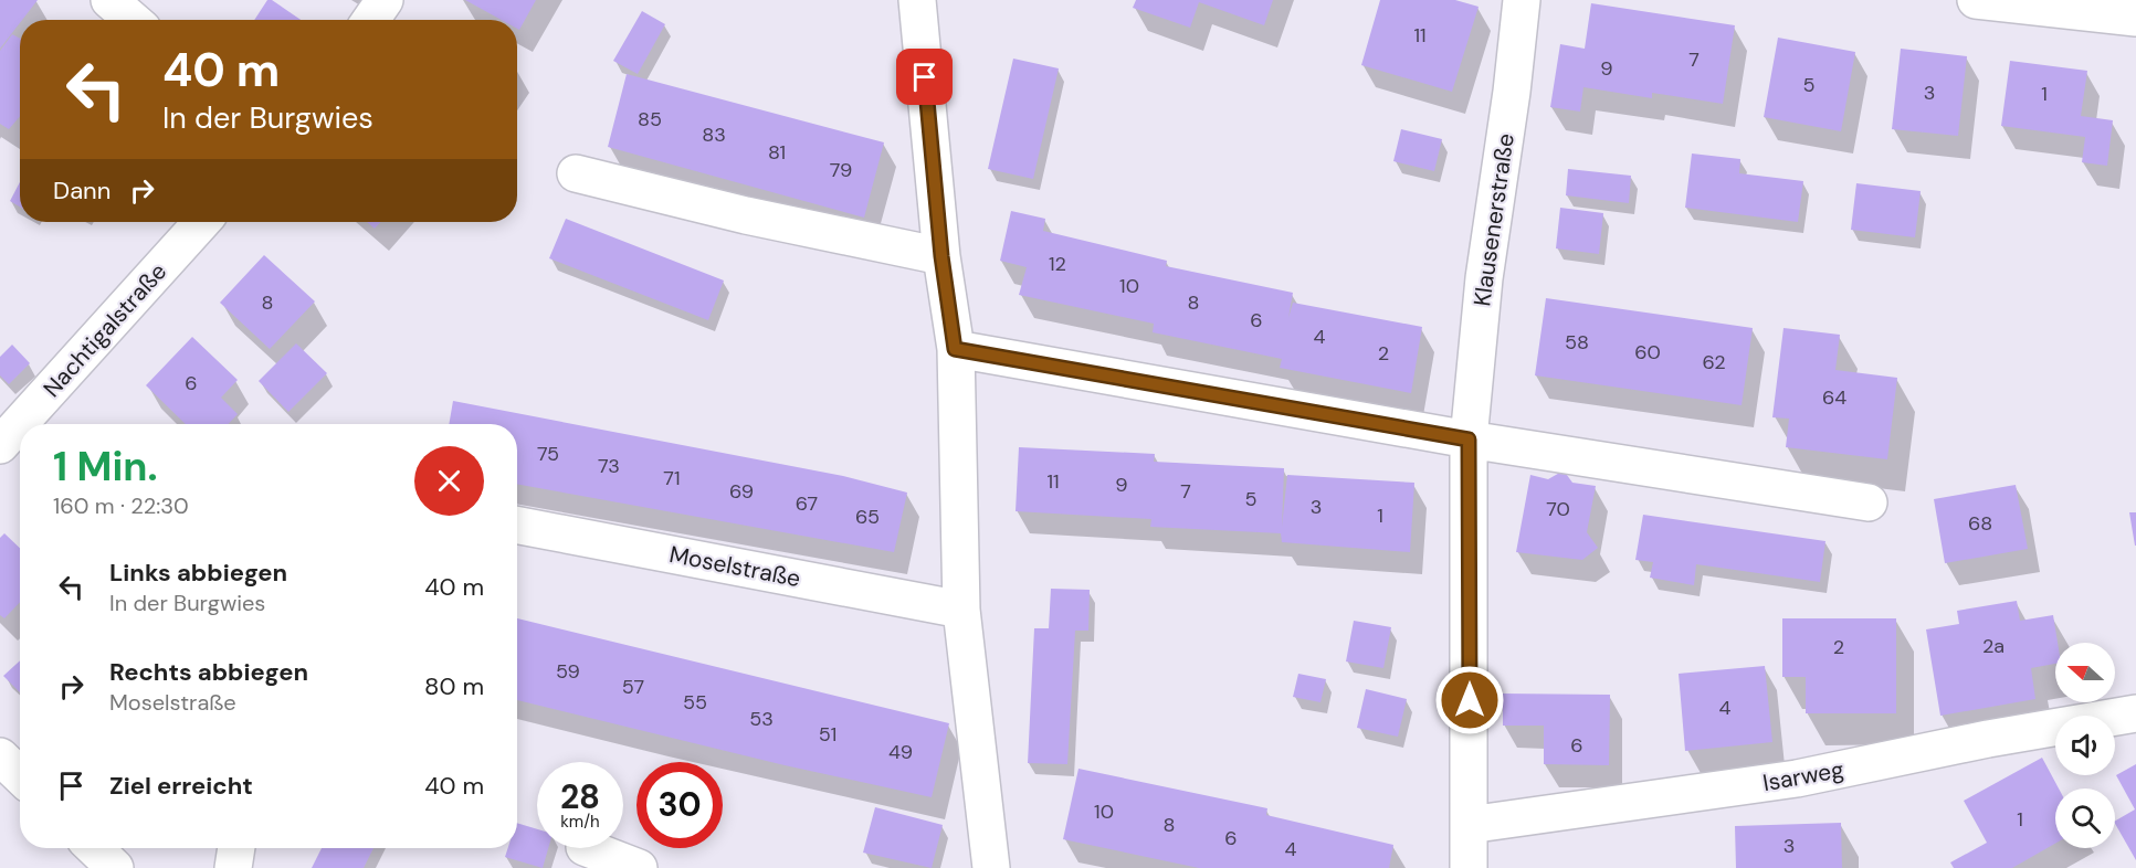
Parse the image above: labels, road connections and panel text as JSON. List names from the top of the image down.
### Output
{
  "streets": {
    "street": [
      "Klausenerstraße",
      "Nachtigalstraße",
      "Moselstraße",
      "Isarweg"
    ]
  },
  "crossings": [
    ["Klausenerstraße", "Isarweg"]
  ],
  "house_numbers": [
    "11",
    "7",
    "9",
    "5",
    "3",
    "1",
    "85",
    "83",
    "81",
    "79",
    "12",
    "10",
    "8",
    "8",
    "6",
    "4",
    "58",
    "60",
    "2",
    "62",
    "6",
    "64",
    "75",
    "73",
    "71",
    "11",
    "9",
    "69",
    "7",
    "5",
    "67",
    "3",
    "70",
    "1",
    "65",
    "68",
    "2a",
    "2",
    "59",
    "57",
    "55",
    "4",
    "53",
    "51",
    "6",
    "49",
    "10",
    "1",
    "8",
    "6",
    "3",
    "4"
  ],
  "north": "left",
  "page": {
    "turn": ["40 m", "In der Burgwies"],
    "then": "Dann",
    "heading": ["1 Min.", "160 m · 22:30"],
    "list": [
      {
        "name": "Links abbiegen",
        "note": "In der Burgwies",
        "value": "40 m"
      },
      {
        "name": "Rechts abbiegen",
        "note": "Moselstraße",
        "value": "80 m"
      },
      {
        "name": "Ziel erreicht",
        "value": "40 m"
      }
    ],
    "speed": "28 km/h",
    "limit": "30"
  }
}
